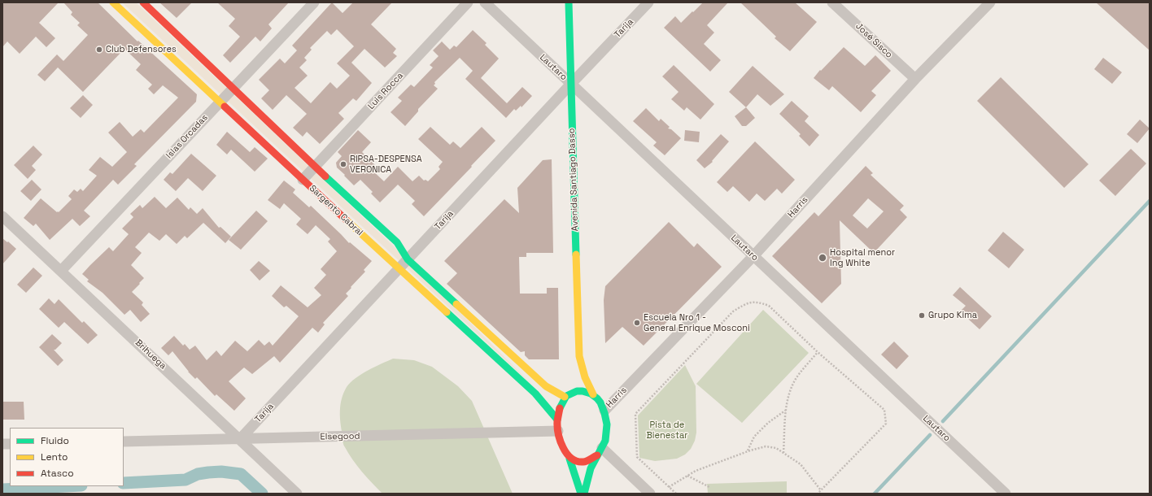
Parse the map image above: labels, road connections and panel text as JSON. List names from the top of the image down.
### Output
{
  "streets": {
    "street": [
      "Tarija",
      "José Sisco",
      "Lautaro",
      "Luis Rocca",
      "Islas Orcadas",
      "Avenida Santiago Dasso",
      "Harris",
      "Sargento Cabral",
      "Brihuega",
      "Elsegood"
    ]
  },
  "crossings": [
    ["Tarija", "Lautaro"],
    ["Tarija", "Avenida Santiago Dasso"],
    ["Tarija", "Sargento Cabral"],
    ["Tarija", "Brihuega"],
    ["Tarija", "Elsegood"],
    ["José Sisco", "Harris"],
    ["Lautaro", "Avenida Santiago Dasso"],
    ["Lautaro", "Harris"],
    ["Luis Rocca", "Sargento Cabral"],
    ["Islas Orcadas", "Sargento Cabral"],
    ["Islas Orcadas", "Brihuega"],
    ["Avenida Santiago Dasso", "Harris"],
    ["Avenida Santiago Dasso", "Sargento Cabral"],
    ["Avenida Santiago Dasso", "Elsegood"],
    ["Harris", "Sargento Cabral"],
    ["Harris", "Elsegood"],
    ["Sargento Cabral", "Elsegood"],
    ["Brihuega", "Elsegood"]
  ],
  "parks": ["Pista de Bienestar"],
  "places": [
    "Club Defensores",
    "RIPSA-DESPENSA VERONICA",
    "Hospital menor Ing White",
    "Grupo Kima",
    "Escuela Nro 1 - General Enrique Mosconi"
  ],
  "legend": ["Fluido", "Lento", "Atasco"]
}
